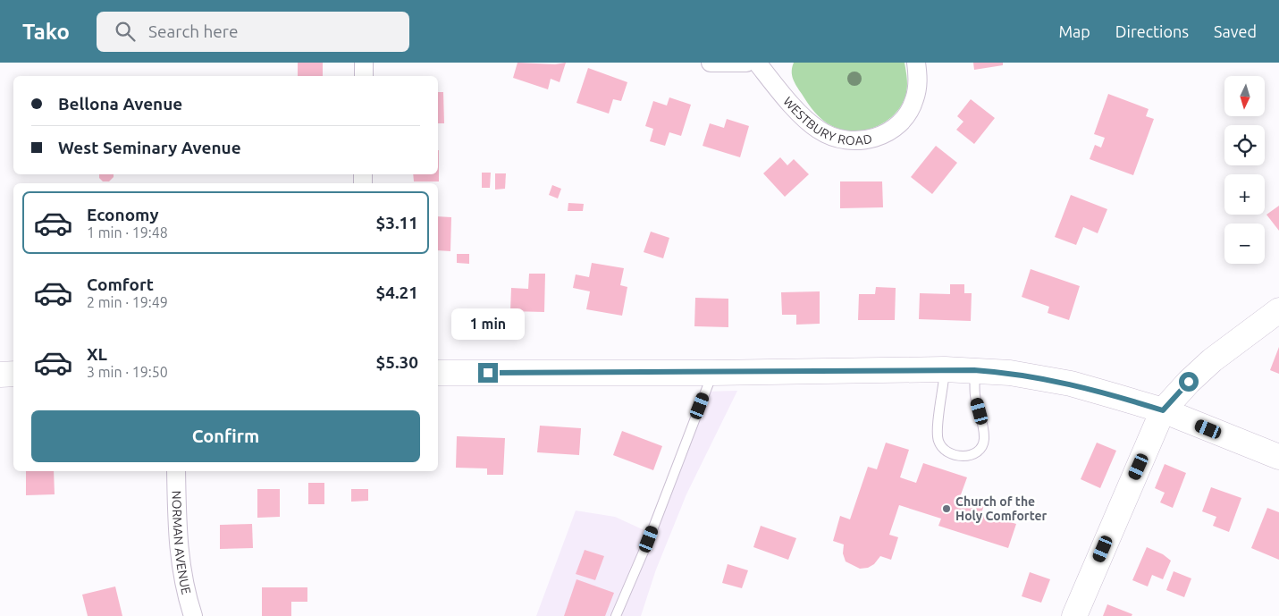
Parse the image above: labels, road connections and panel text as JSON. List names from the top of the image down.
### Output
{
  "streets": {
    "street": ["WESTBURY ROAD", "NORMAN AVENUE"]
  },
  "places": ["Church of the Holy Comforter"],
  "north": "bottom",
  "page": {
    "header": "Tako",
    "search": "Search here",
    "nav": ["Map", "Directions", "Saved"],
    "map_buttons": ["+", "−"],
    "banner": ["Bellona Avenue", "West Seminary Avenue"],
    "list": [
      {
        "name": "Economy",
        "note": "1 min · 19:48",
        "value": "$3.11"
      },
      {
        "name": "Comfort",
        "note": "2 min · 19:49",
        "value": "$4.21"
      },
      {
        "name": "XL",
        "note": "3 min · 19:50",
        "value": "$5.30"
      }
    ],
    "bubble": "1 min",
    "buttons": "Confirm"
  }
}
